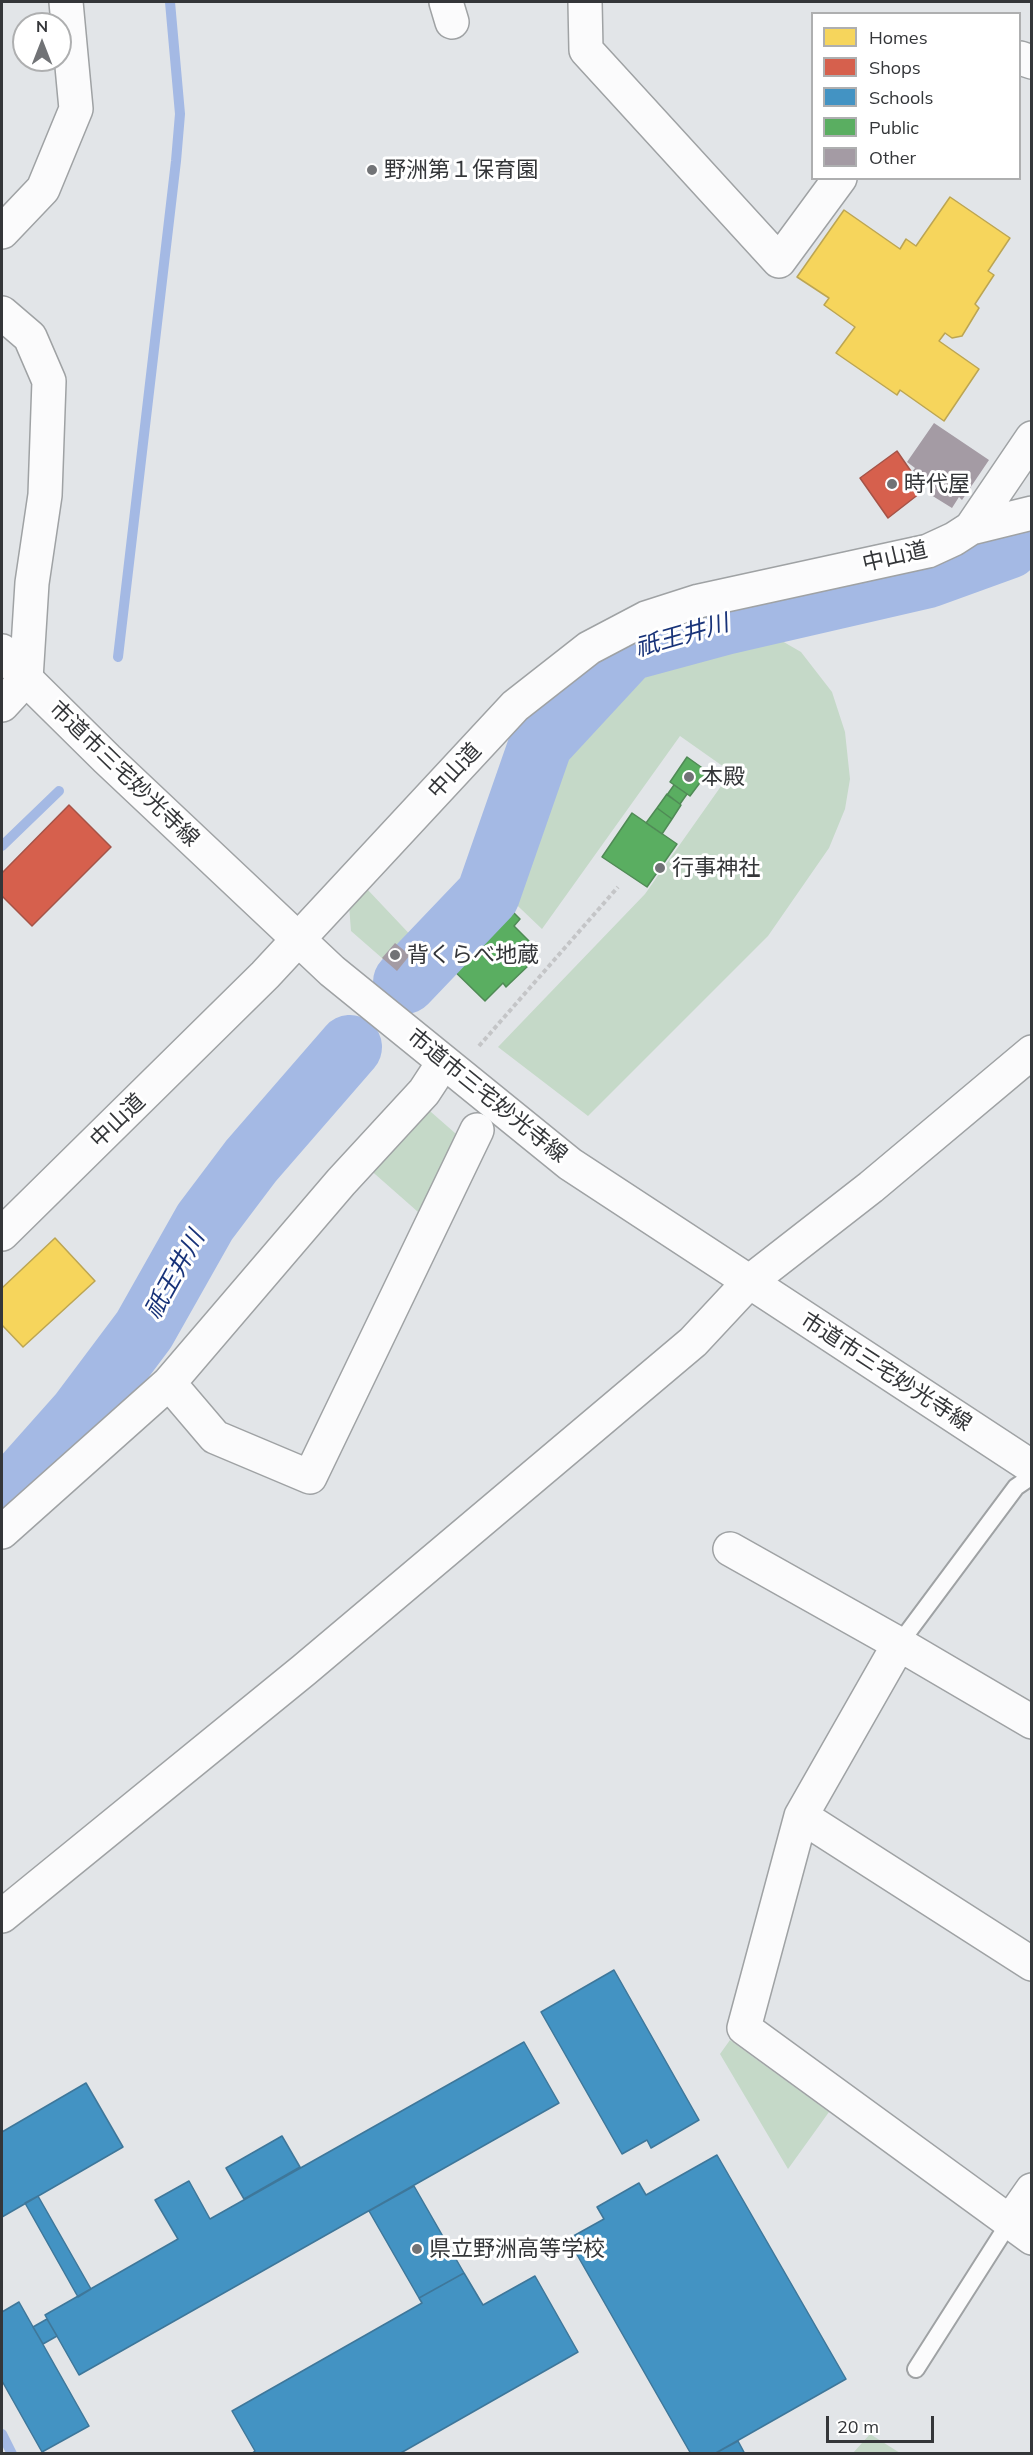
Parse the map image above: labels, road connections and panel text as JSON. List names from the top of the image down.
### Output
{
  "streets": {
    "street": ["中山道", "市道市三宅妙光寺線"]
  },
  "crossings": [
    ["中山道", "市道市三宅妙光寺線"]
  ],
  "water": ["祇王井川"],
  "places": [
    "野洲第１保育園",
    "時代屋",
    "本殿",
    "行事神社",
    "背くらべ地蔵",
    "県立野洲高等学校"
  ],
  "legend": [
    "Homes",
    "Shops",
    "Schools",
    "Public",
    "Other"
  ],
  "scale_bar": "20 m",
  "north": "top"
}
